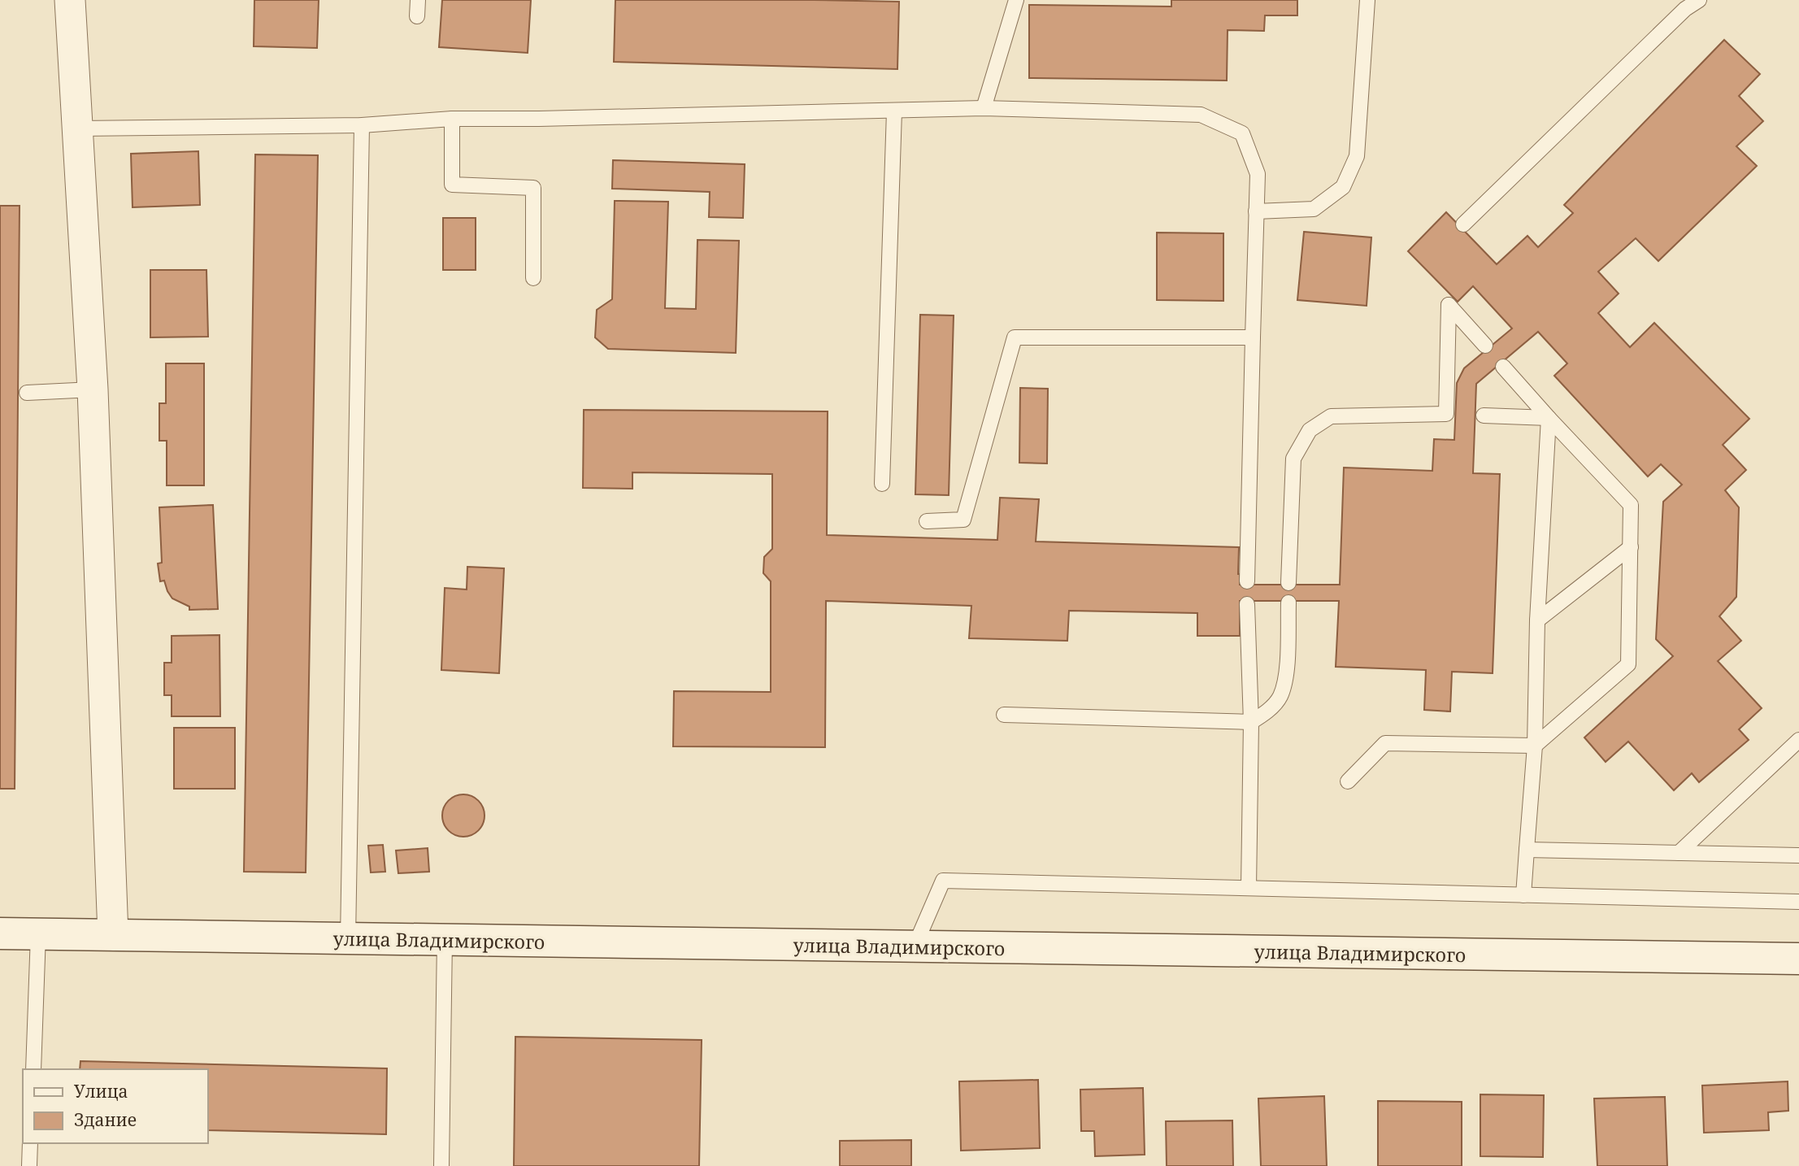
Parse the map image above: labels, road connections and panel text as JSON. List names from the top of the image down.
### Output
{
  "streets": {
    "street": ["улица Владимирского"]
  },
  "legend": ["Улица", "Здание"]
}
